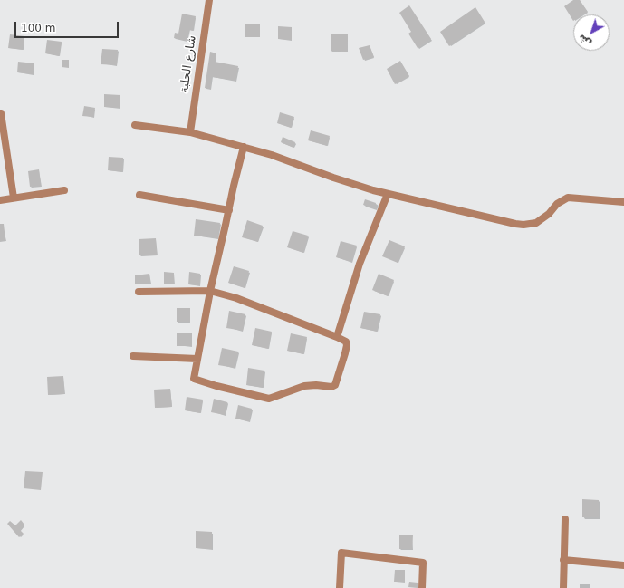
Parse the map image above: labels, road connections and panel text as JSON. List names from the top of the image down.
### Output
{
  "streets": {
    "street": ["شارع الحلبة"]
  },
  "scale_bar": "100 m",
  "north": "bottom left"
}
